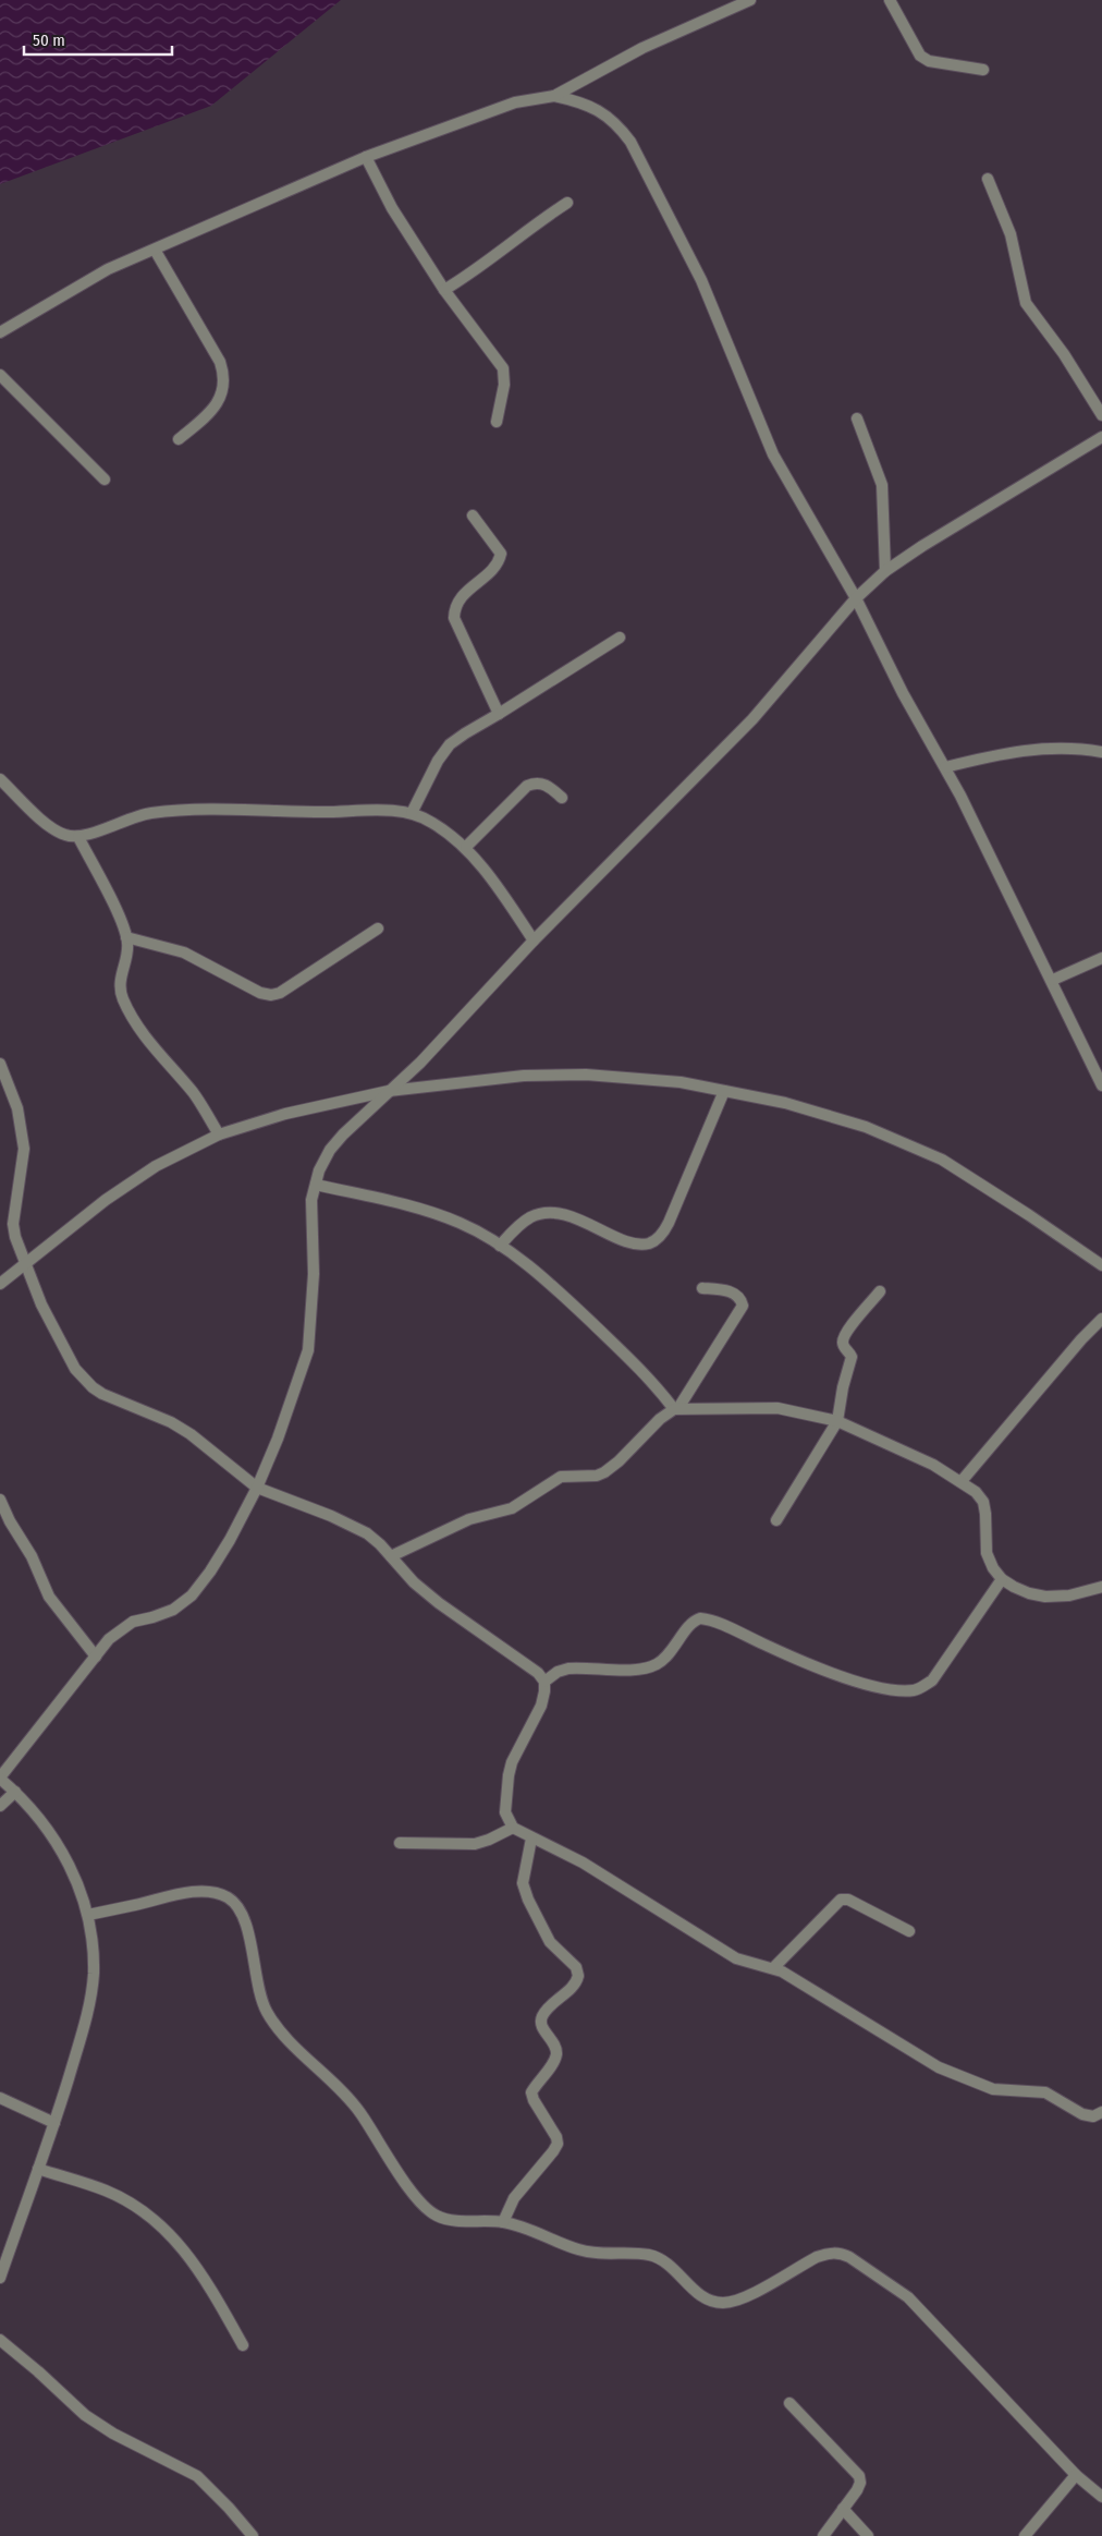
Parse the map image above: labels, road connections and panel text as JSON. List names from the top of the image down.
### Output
{
  "scale_bar": "50 m"
}
